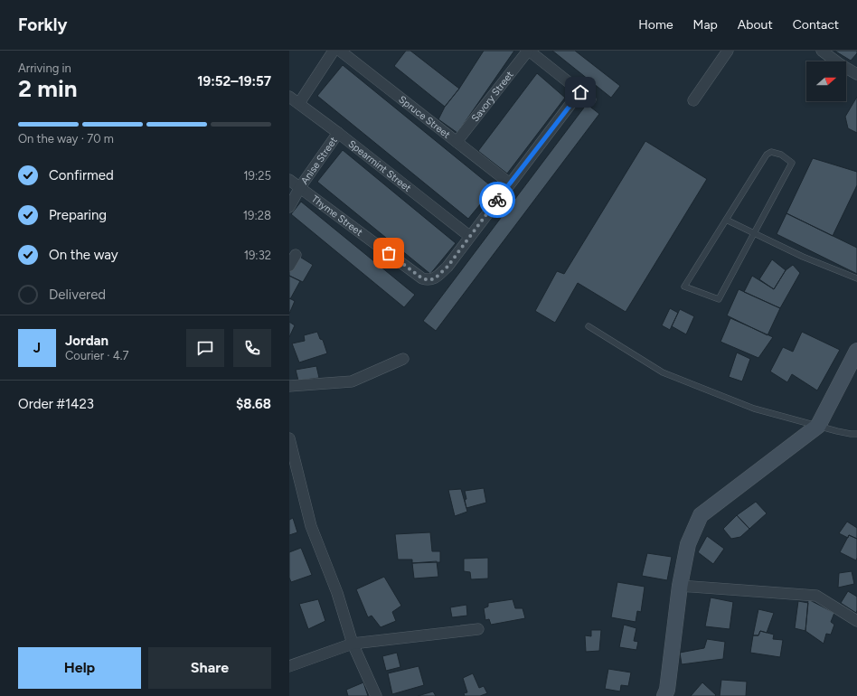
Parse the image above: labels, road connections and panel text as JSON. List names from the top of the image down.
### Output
{
  "streets": {
    "street": [
      "Savory Street",
      "Spruce Street",
      "Anise Street",
      "Spearmint Street",
      "Thyme Street"
    ]
  },
  "crossings": [
    ["Savory Street", "Spruce Street"],
    ["Anise Street", "Spearmint Street"],
    ["Anise Street", "Thyme Street"],
    ["Spearmint Street", "Thyme Street"]
  ],
  "north": "right",
  "page": {
    "header": "Forkly",
    "nav": [
      "Home",
      "Map",
      "About",
      "Contact"
    ],
    "heading": ["2 min", "Arriving in", "19:52–19:57"],
    "panel": [
      "Jordan",
      "Courier · 4.7",
      "Order #1423",
      "$8.68"
    ],
    "bar": "On the way · 70 m",
    "list": [
      ["Confirmed", "19:25"],
      ["Preparing", "19:28"],
      ["On the way", "19:32"],
      "Delivered"
    ],
    "round": "J",
    "buttons": ["Help", "Share"]
  }
}
